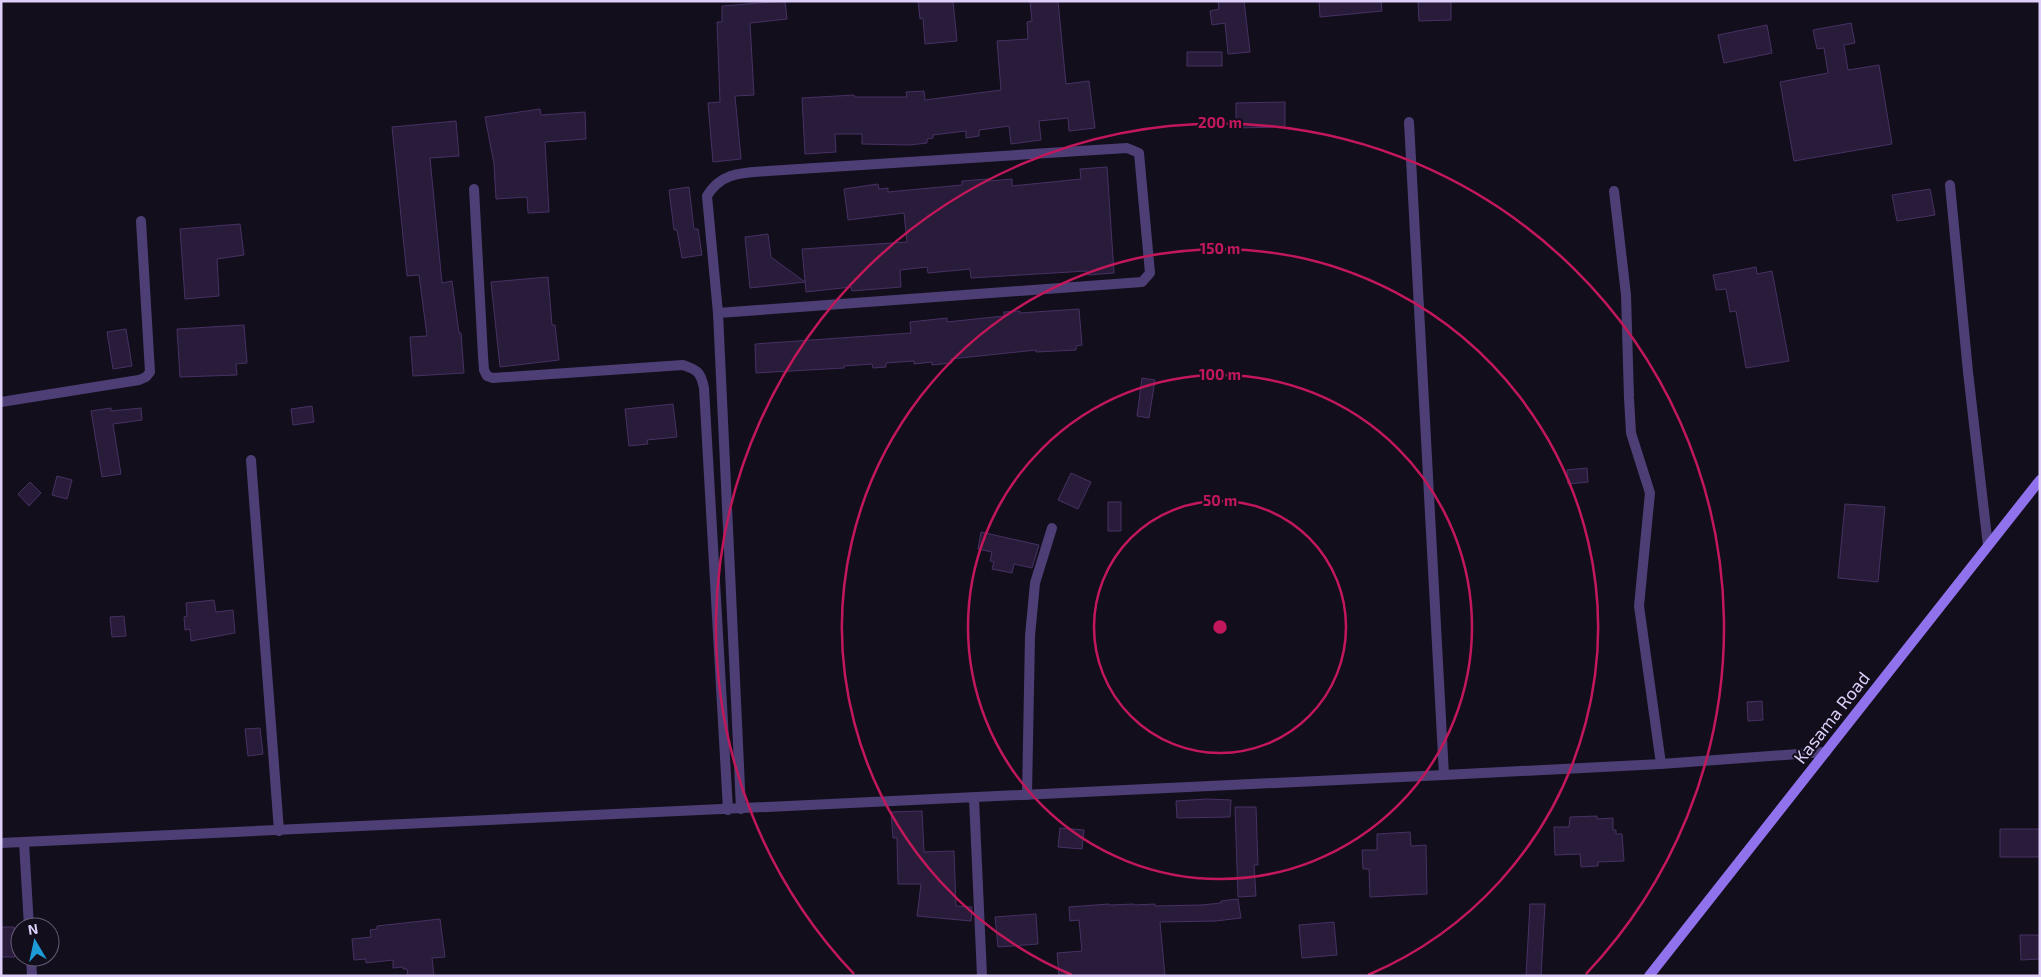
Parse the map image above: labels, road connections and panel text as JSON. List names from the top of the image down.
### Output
{
  "streets": {
    "street": ["Kasama Road"]
  },
  "north": "top",
  "rings": [
    "200 m",
    "150 m",
    "100 m",
    "50 m"
  ]
}
